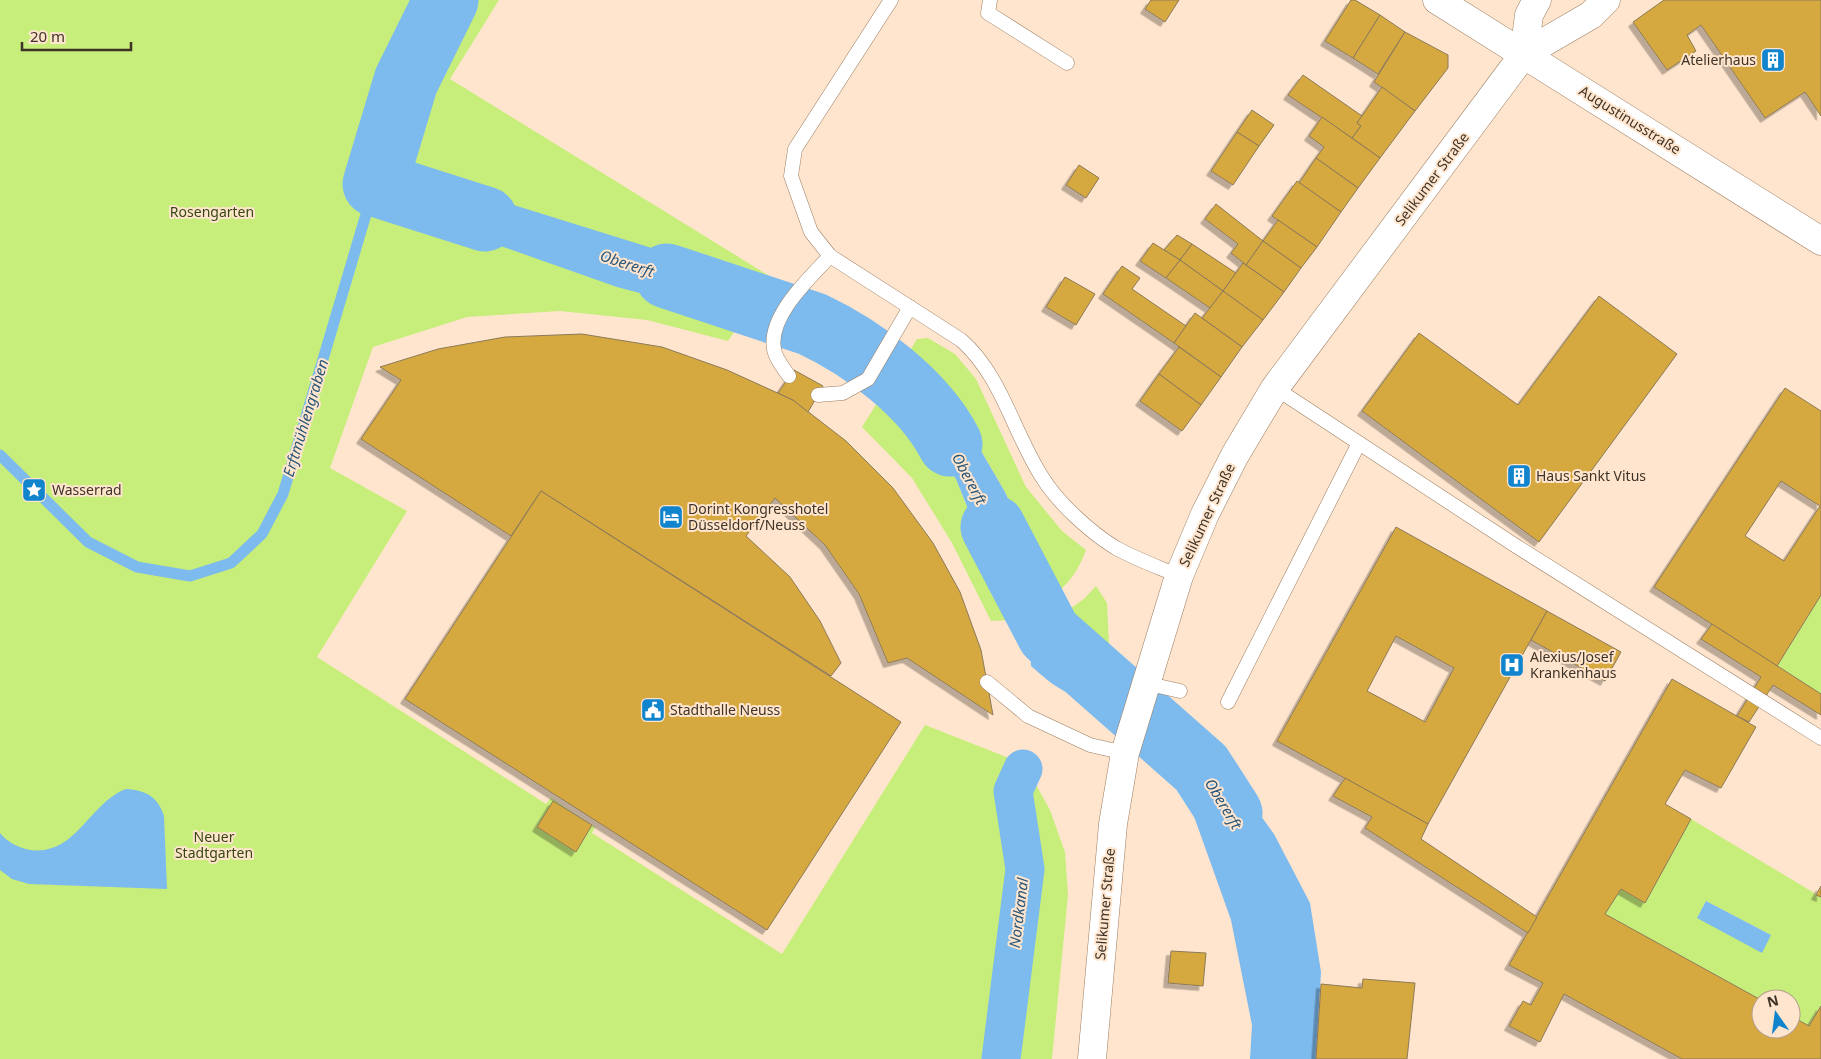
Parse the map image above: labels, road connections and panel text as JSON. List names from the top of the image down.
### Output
{
  "streets": {
    "street": ["Augustinusstraße", "Selikumer Straße"]
  },
  "crossings": [
    ["Augustinusstraße", "Selikumer Straße"]
  ],
  "water": ["Obererft", "Erftmühlengraben", "Nordkanal"],
  "parks": ["Rosengarten", "Neuer Stadtgarten"],
  "places": {
    "building": ["Atelierhaus", "Haus Sankt Vitus"],
    "place": ["Wasserrad"],
    "hotel": ["Dorint Kongresshotel Düsseldorf/Neuss"],
    "hospital": ["Alexius/Josef Krankenhaus"],
    "public building": ["Stadthalle Neuss"]
  },
  "scale_bar": "20 m",
  "north": "top"
}
